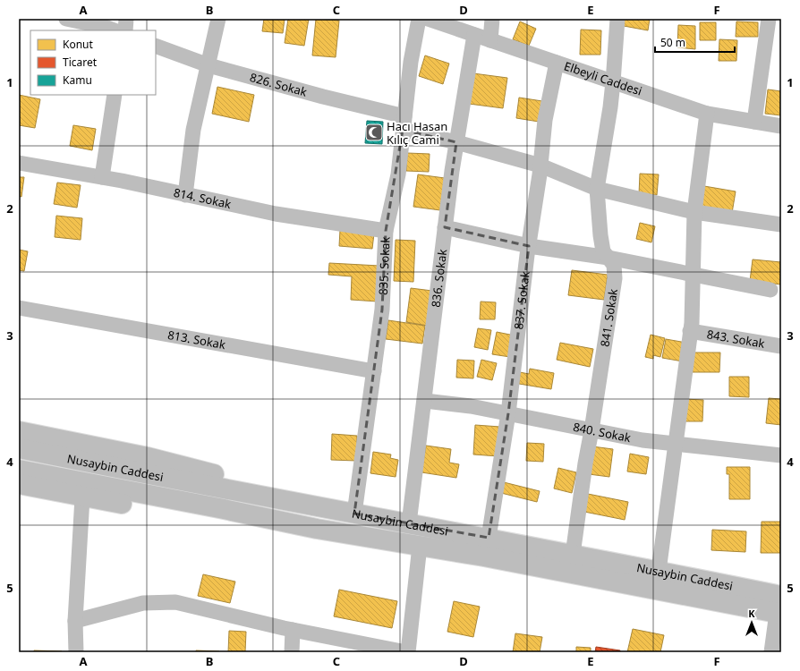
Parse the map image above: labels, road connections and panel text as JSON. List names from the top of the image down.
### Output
{
  "streets": {
    "highway": ["Nusaybin Caddesi"],
    "street": [
      "Elbeyli Caddesi",
      "826. Sokak",
      "814. Sokak",
      "835. Sokak",
      "836. Sokak",
      "837. Sokak",
      "841. Sokak",
      "843. Sokak",
      "813. Sokak",
      "840. Sokak"
    ]
  },
  "crossings": [
    ["Elbeyli Caddesi", "836. Sokak"],
    ["Elbeyli Caddesi", "837. Sokak"],
    ["Elbeyli Caddesi", "841. Sokak"],
    ["826. Sokak", "835. Sokak"],
    ["826. Sokak", "836. Sokak"],
    ["826. Sokak", "837. Sokak"],
    ["826. Sokak", "841. Sokak"],
    ["814. Sokak", "835. Sokak"],
    ["835. Sokak", "813. Sokak"],
    ["835. Sokak", "Nusaybin Caddesi"],
    ["836. Sokak", "840. Sokak"],
    ["836. Sokak", "Nusaybin Caddesi"],
    ["837. Sokak", "840. Sokak"],
    ["837. Sokak", "Nusaybin Caddesi"],
    ["841. Sokak", "840. Sokak"],
    ["841. Sokak", "Nusaybin Caddesi"]
  ],
  "places": {
    "mosque": ["Hacı Hasan Kılıç Cami"]
  },
  "legend": ["Konut", "Ticaret", "Kamu"],
  "scale_bar": "50 m",
  "north": "top",
  "grid": {
    "columns": [
      "A",
      "B",
      "C",
      "D",
      "E",
      "F"
    ],
    "rows": [
      "1",
      "2",
      "3",
      "4",
      "5"
    ]
  }
}
